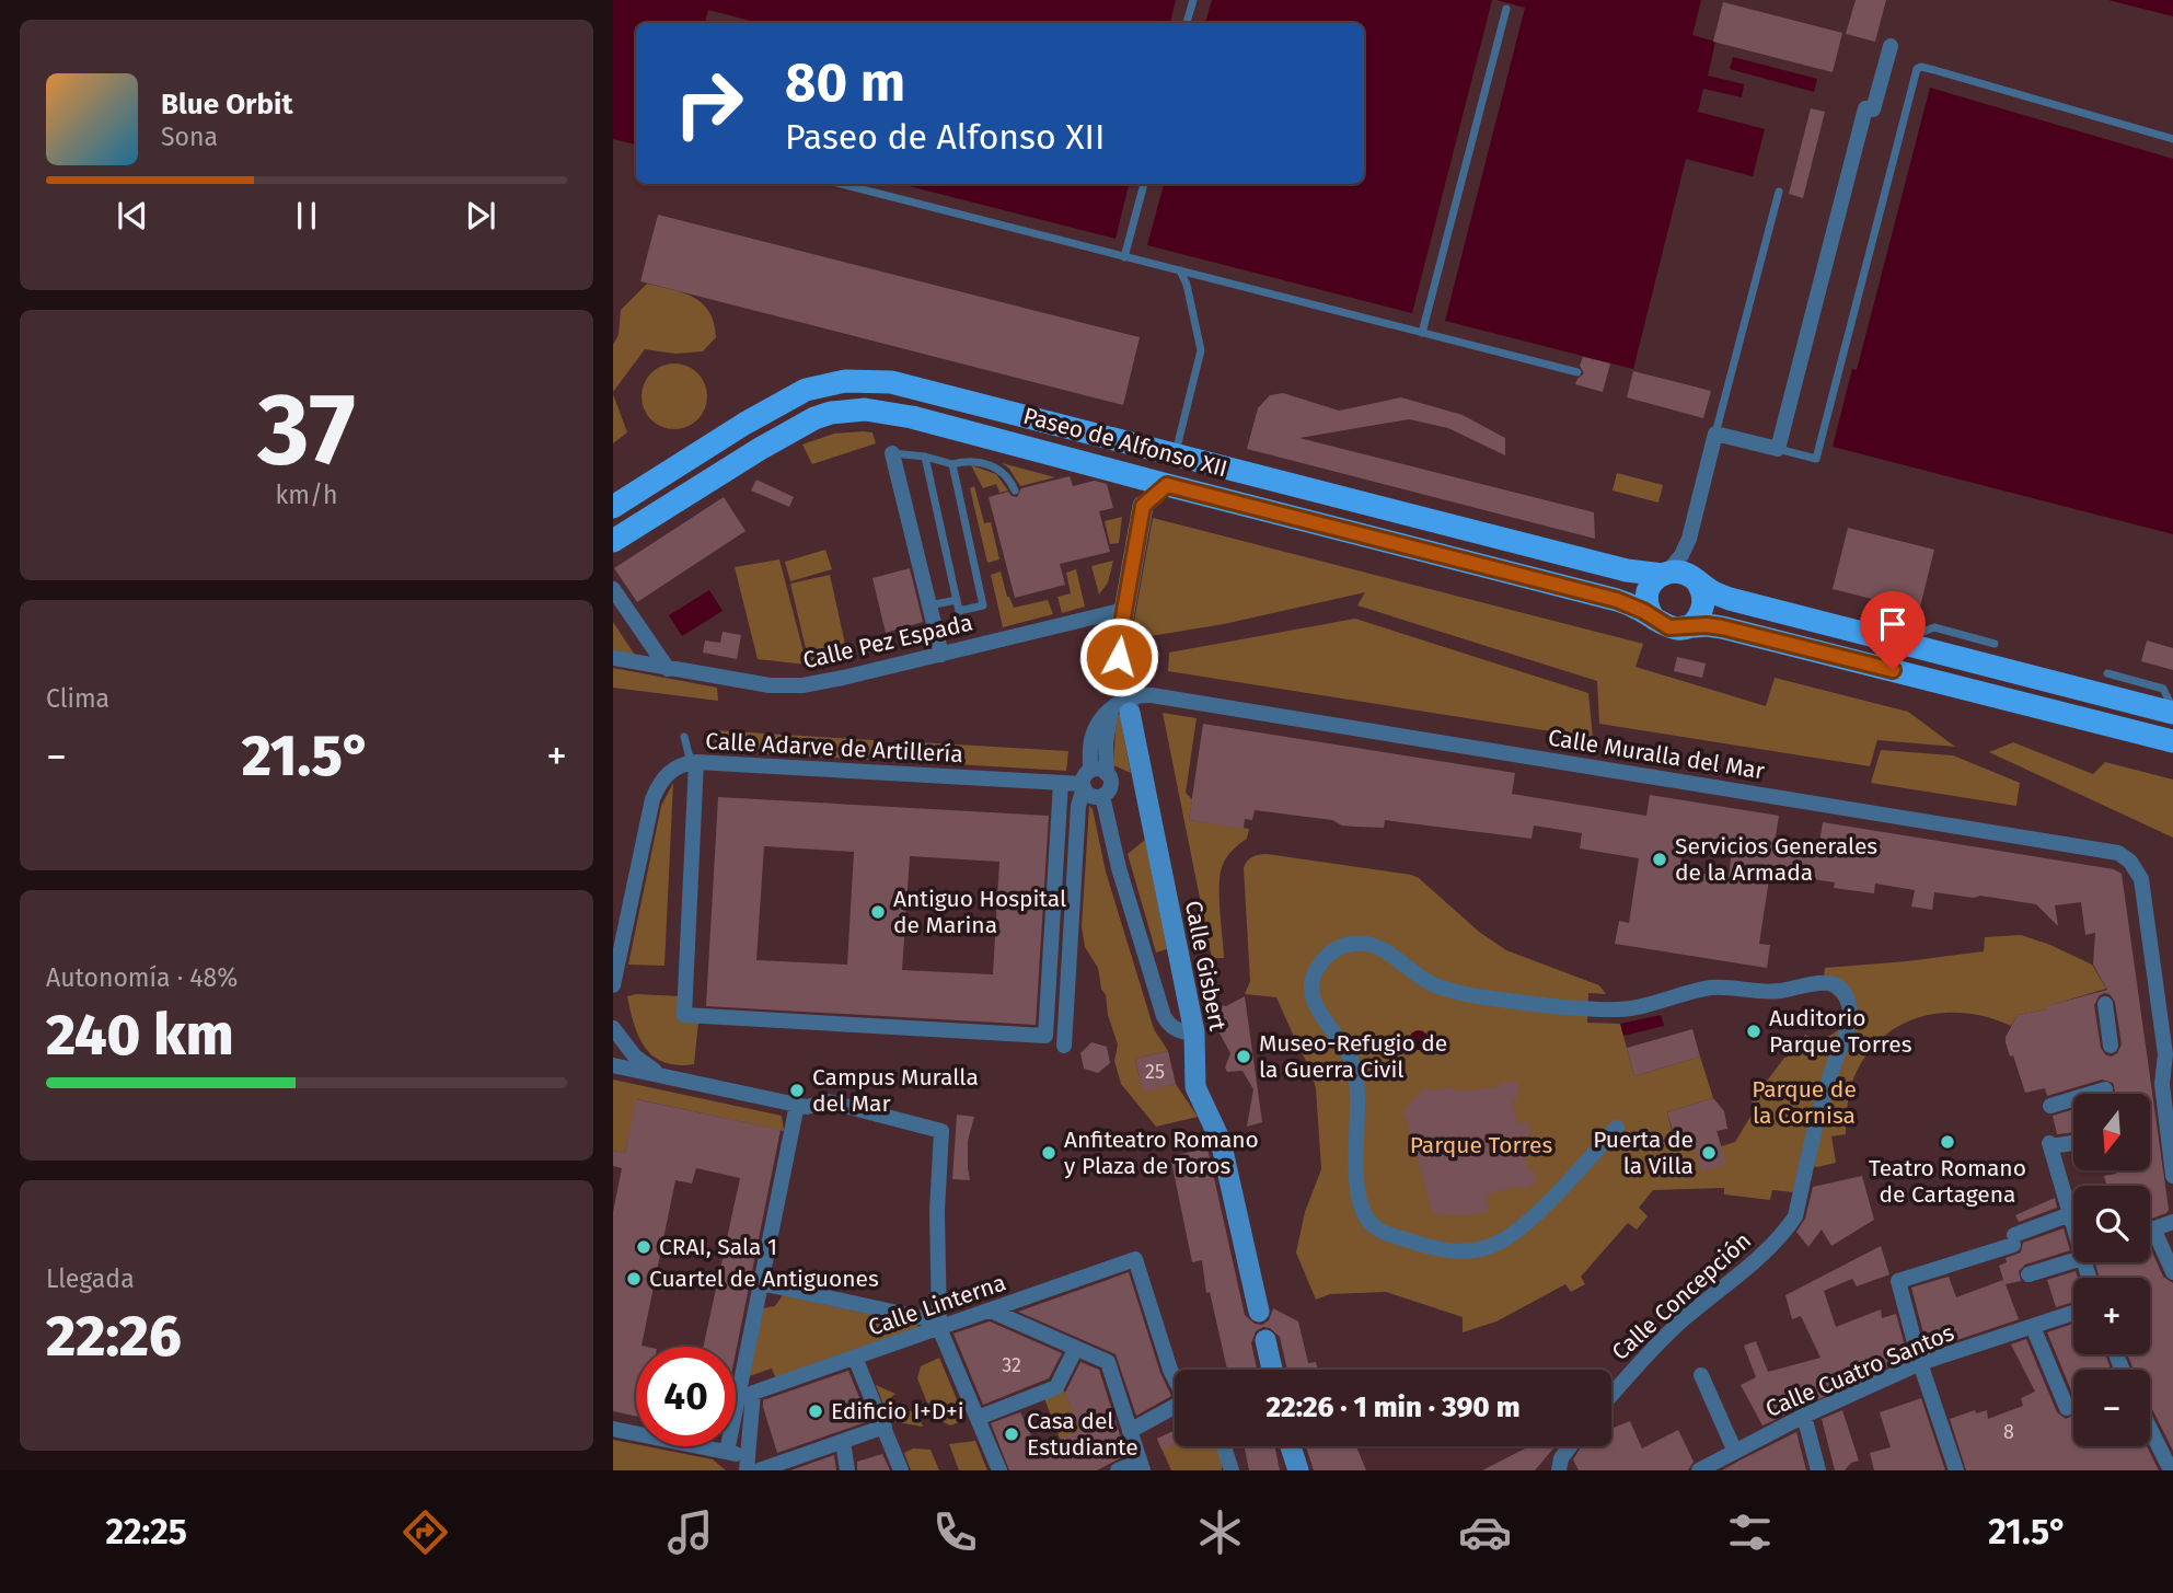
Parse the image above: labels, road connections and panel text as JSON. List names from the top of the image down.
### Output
{
  "streets": {
    "main road": ["Paseo de Alfonso XII"],
    "street": [
      "Calle Pez Espada",
      "Calle Adarve de Artillería",
      "Calle Muralla del Mar",
      "Calle Gisbert",
      "Calle Concepción",
      "Calle Linterna",
      "Calle Cuatro Santos"
    ]
  },
  "crossings": [
    ["Calle Muralla del Mar", "Calle Gisbert"]
  ],
  "parks": ["Parque de la Cornisa", "Parque Torres"],
  "places": [
    "Servicios Generales de la Armada",
    "Antiguo Hospital de Marina",
    "Auditorio Parque Torres",
    "Museo-Refugio de la Guerra Civil",
    "Campus Muralla del Mar",
    "Teatro Romano de Cartagena",
    "Anfiteatro Romano y Plaza de Toros",
    "Puerta de la Villa",
    "CRAI, Sala 1",
    "Cuartel de Antiguones",
    "Edificio I+D+i",
    "Casa del Estudiante"
  ],
  "house_numbers": ["25", "32", "8"],
  "north": "bottom",
  "page": {
    "turn": ["80 m", "Paseo de Alfonso XII"],
    "song": ["Blue Orbit", "Sona"],
    "tile": [
      ["37", "km/h"],
      "Clima",
      ["Autonomía · 48%", "240 km"],
      ["Llegada", "22:26"]
    ],
    "heat": ["−", "21.5°", "+"],
    "map_buttons": ["+", "−"],
    "limit": "40",
    "trip": "22:26 · 1 min · 390 m",
    "tabs": ["22:25", "21.5°"]
  }
}
